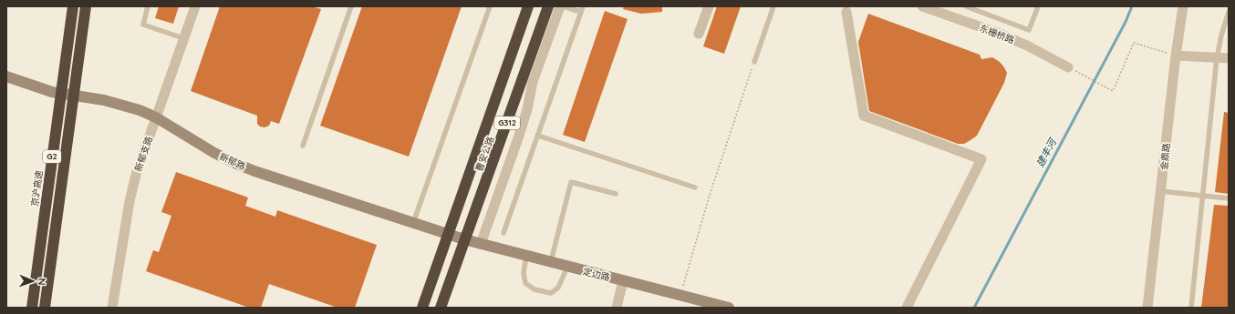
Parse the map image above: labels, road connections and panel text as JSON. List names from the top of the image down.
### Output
{
  "streets": {
    "highway": [
      "G312",
      "曹安公路",
      "G2",
      "京沪高速"
    ],
    "street": [
      "东栅桥路",
      "新郁支路",
      "金鼎路",
      "新郁路",
      "定边路"
    ]
  },
  "crossings": [
    ["新郁支路", "新郁路"],
    ["曹安公路", "新郁路"],
    ["曹安公路", "定边路"],
    ["新郁路", "定边路"]
  ],
  "water": ["建丰河"],
  "north": "right"
}
